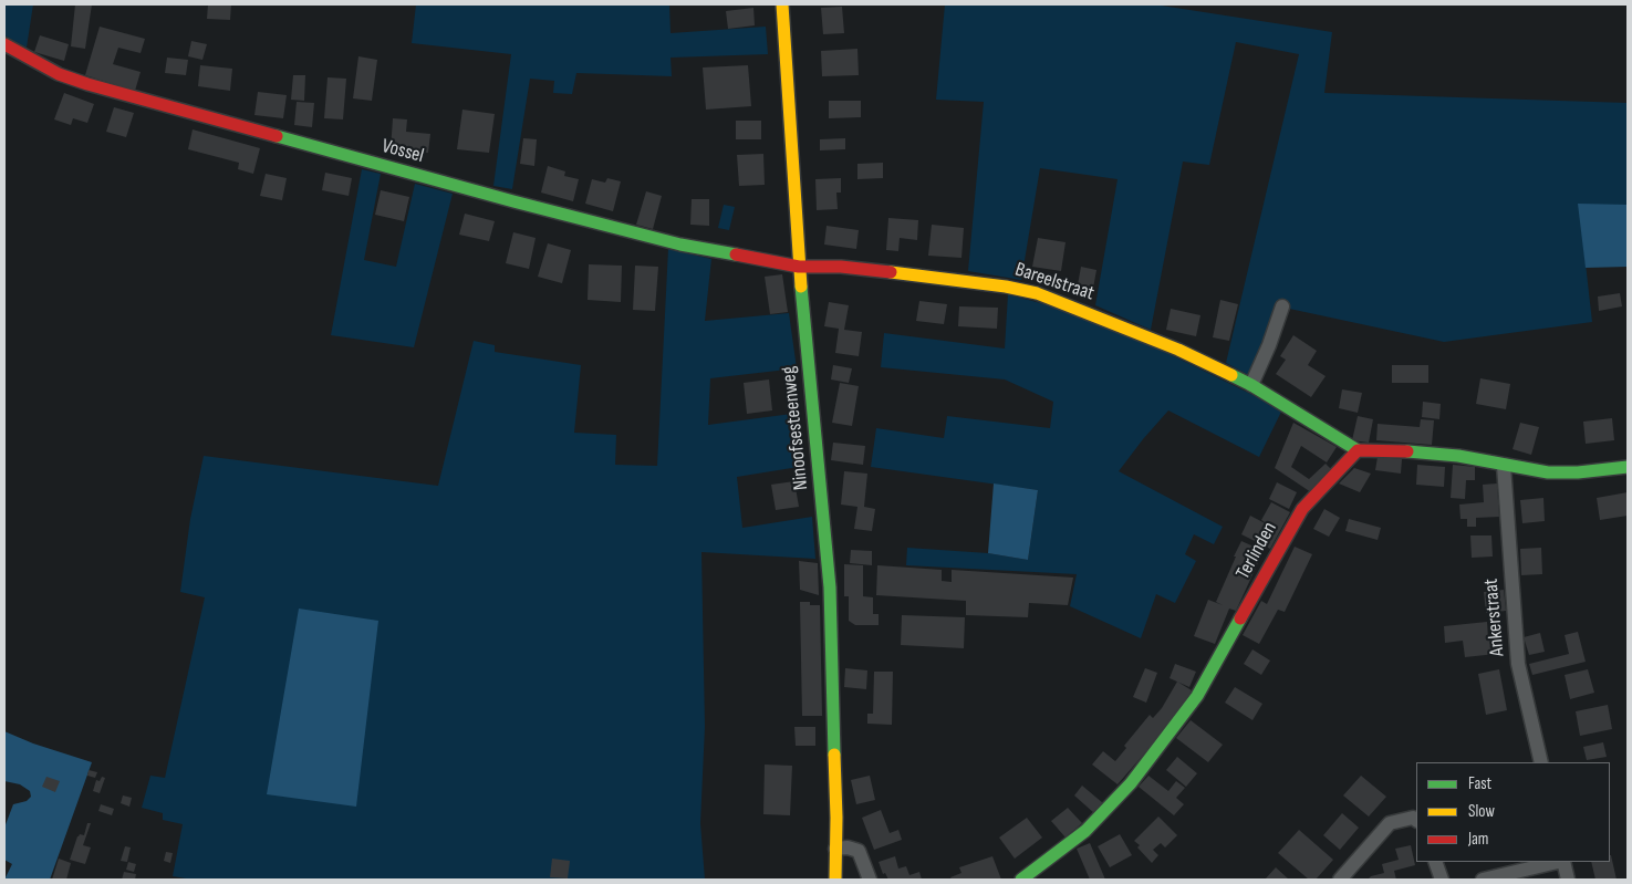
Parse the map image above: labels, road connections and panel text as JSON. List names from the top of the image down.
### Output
{
  "streets": {
    "street": [
      "Vossel",
      "Bareelstraat",
      "Ninoofsesteenweg",
      "Terlinden",
      "Ankerstraat"
    ]
  },
  "crossings": [
    ["Vossel", "Bareelstraat"],
    ["Vossel", "Ninoofsesteenweg"],
    ["Bareelstraat", "Ninoofsesteenweg"],
    ["Bareelstraat", "Terlinden"]
  ],
  "legend": ["Fast", "Slow", "Jam"]
}
